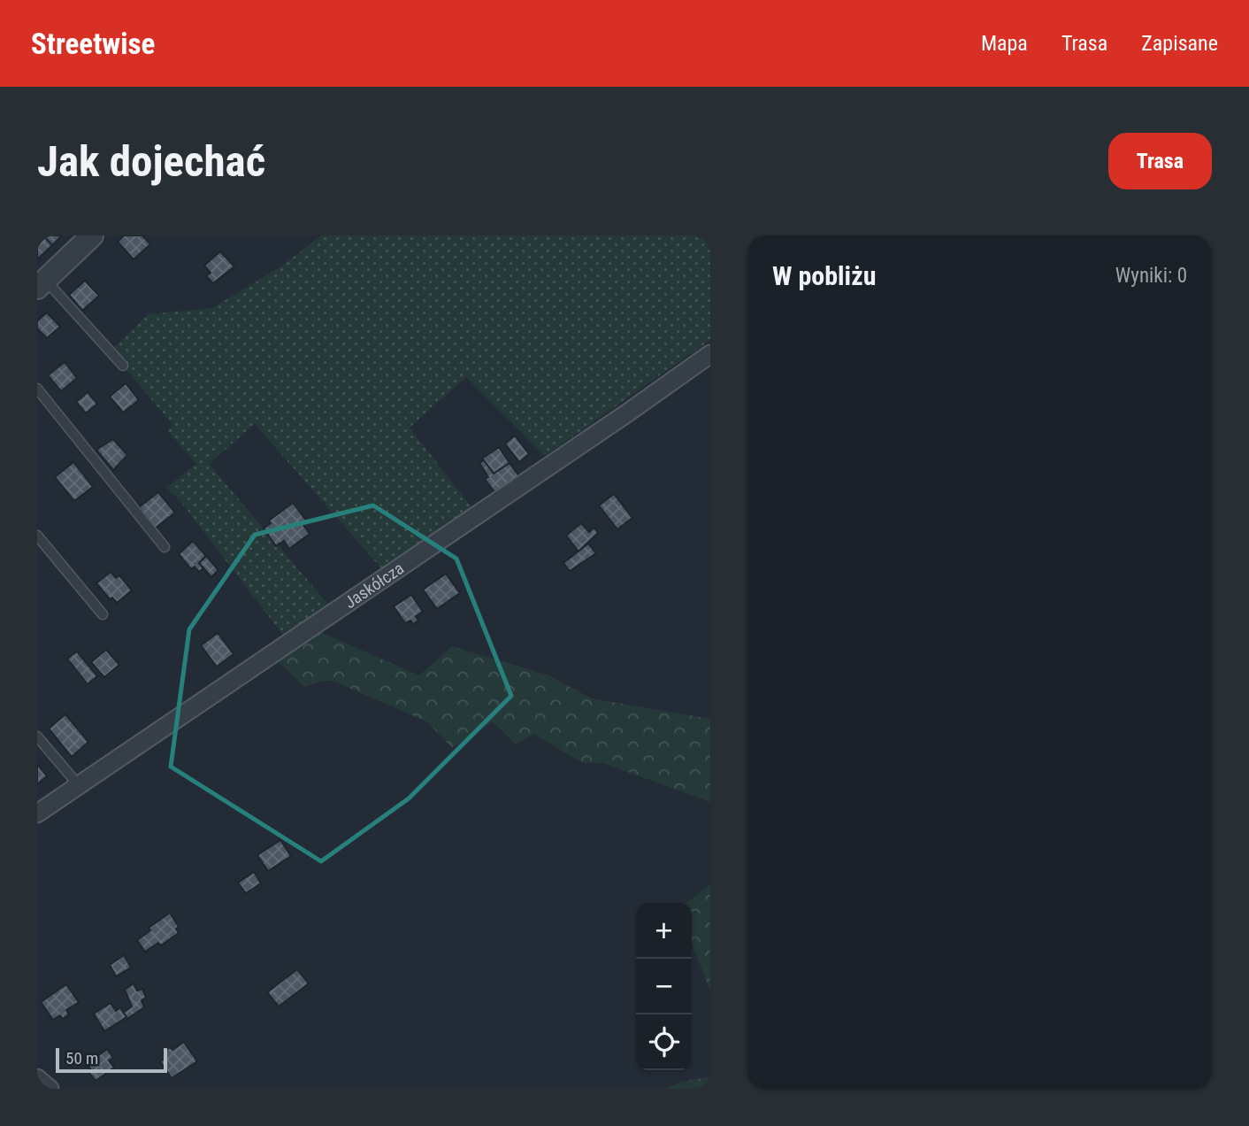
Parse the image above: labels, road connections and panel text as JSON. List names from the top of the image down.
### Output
{
  "streets": {
    "street": ["Jaskółcza"]
  },
  "scale_bar": "50 m",
  "page": {
    "header": "Streetwise",
    "nav": ["Mapa", "Trasa", "Zapisane"],
    "buttons": "Trasa",
    "title": "Jak dojechać",
    "heading": ["W pobliżu", "Wyniki: 0"],
    "map_buttons": ["+", "−"],
    "scale": "50 m"
  }
}
